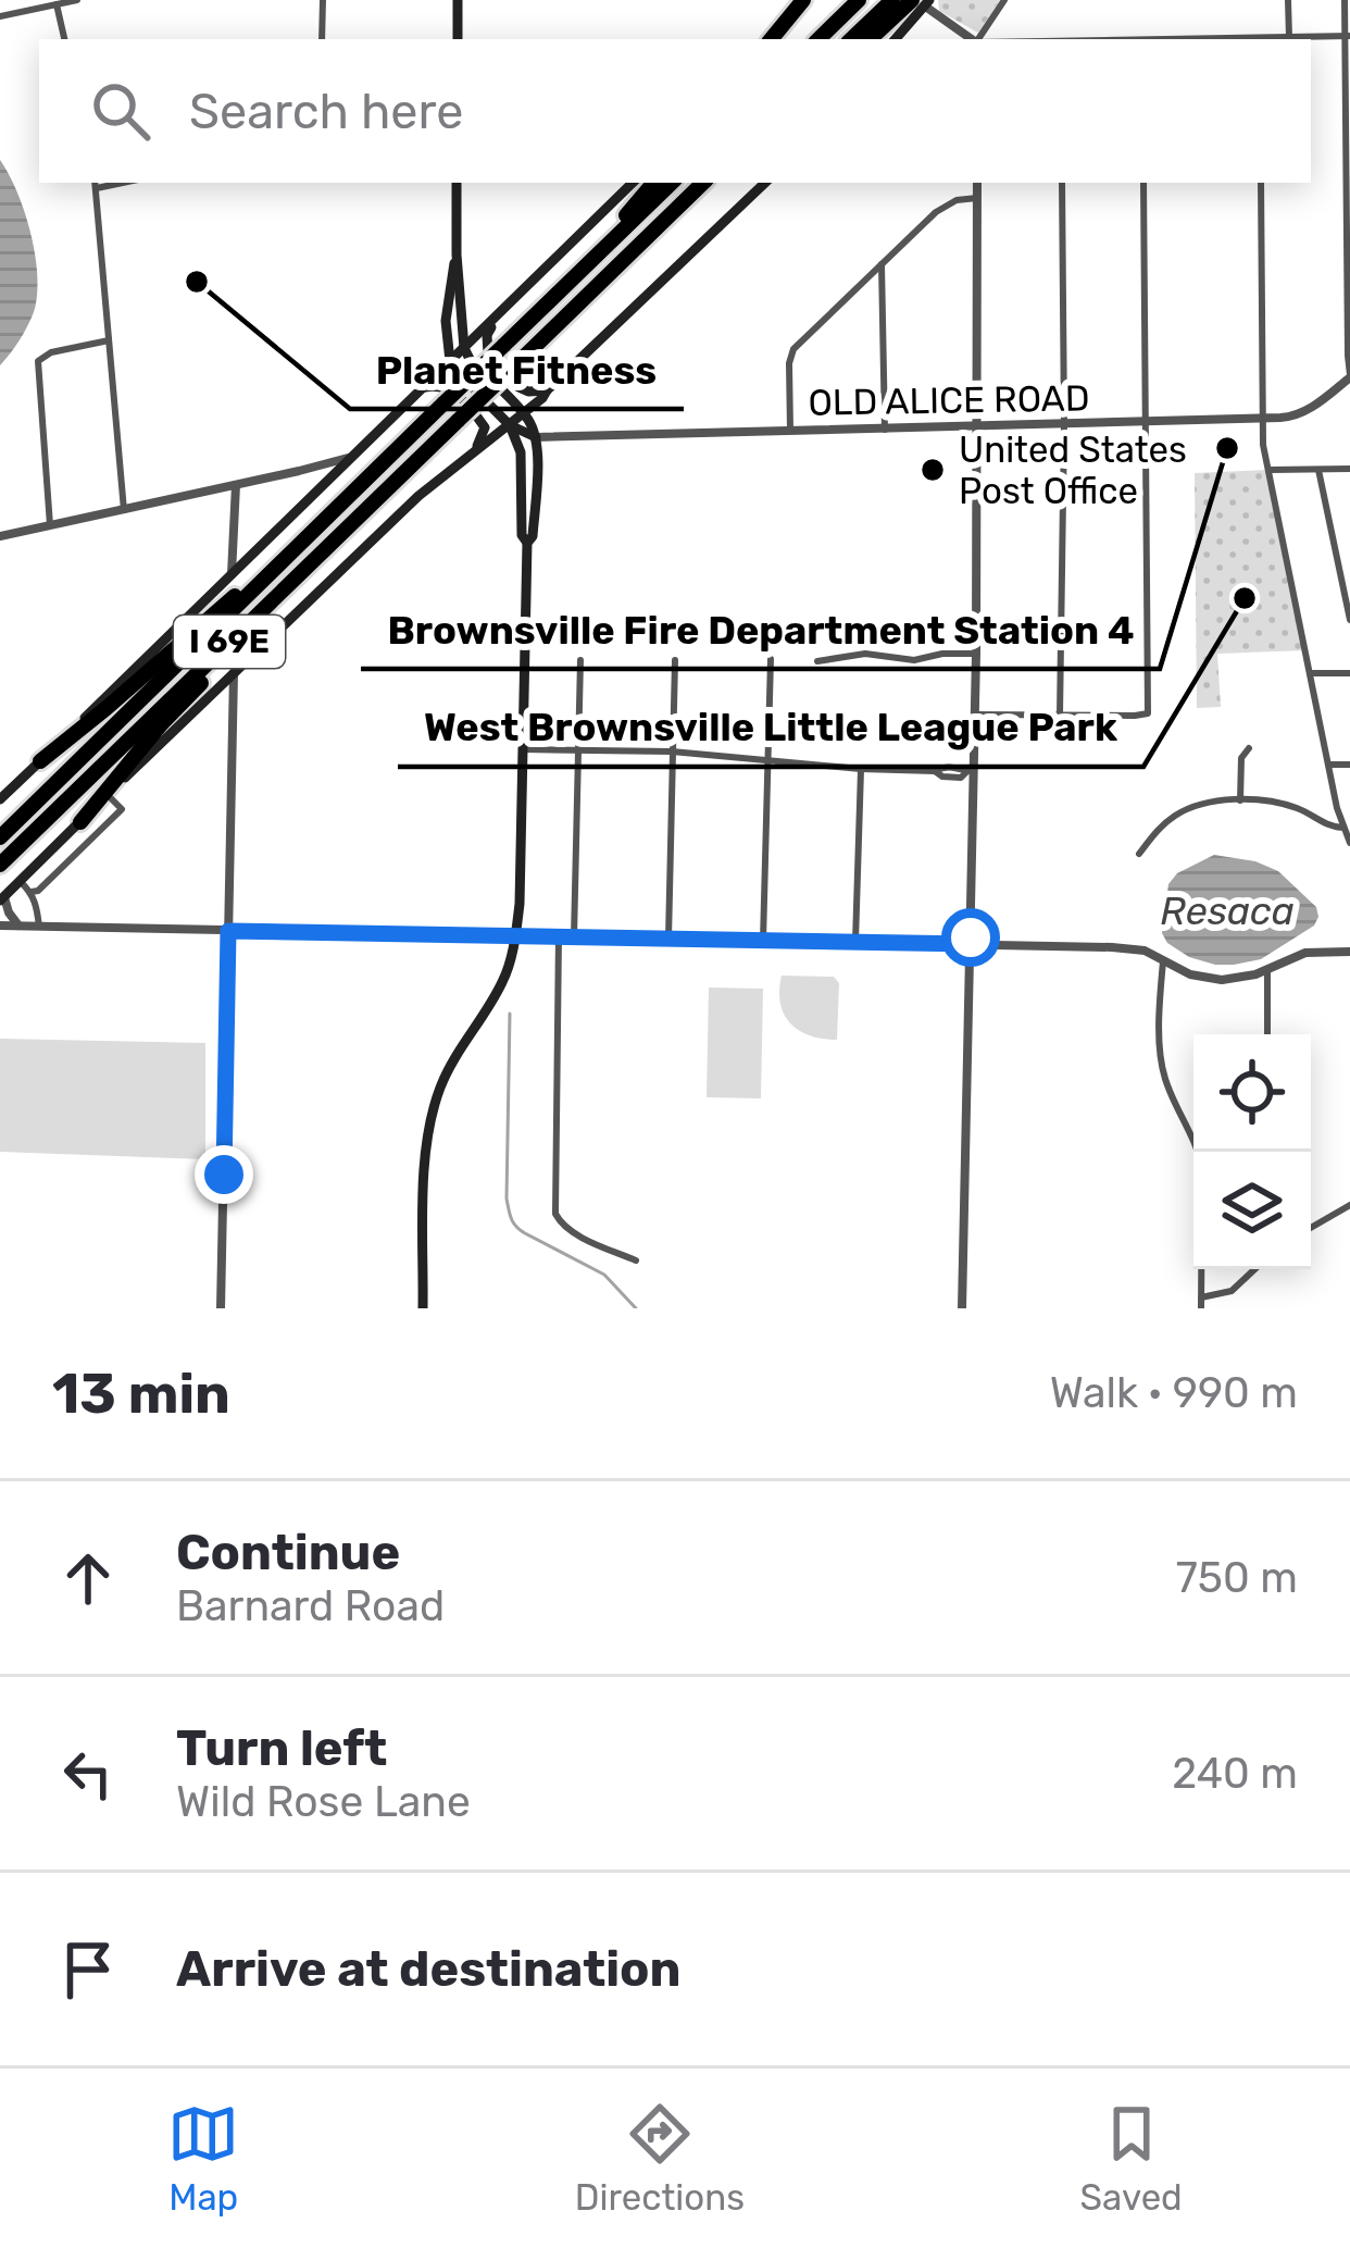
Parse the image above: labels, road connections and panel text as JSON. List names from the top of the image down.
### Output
{
  "streets": {
    "highway": ["I 69E"],
    "street": ["OLD ALICE ROAD"]
  },
  "water": ["Resaca"],
  "places": [
    "Planet Fitness",
    "Brownsville Fire Department Station 4",
    "United States Post Office",
    "West Brownsville Little League Park"
  ],
  "page": {
    "search": "Search here",
    "heading": ["13 min", "Walk · 990 m"],
    "list": [
      ["Continue", "Barnard Road", "750 m"],
      ["Turn left", "Wild Rose Lane", "240 m"],
      "Arrive at destination"
    ],
    "nav": ["Map", "Directions", "Saved"]
  }
}
